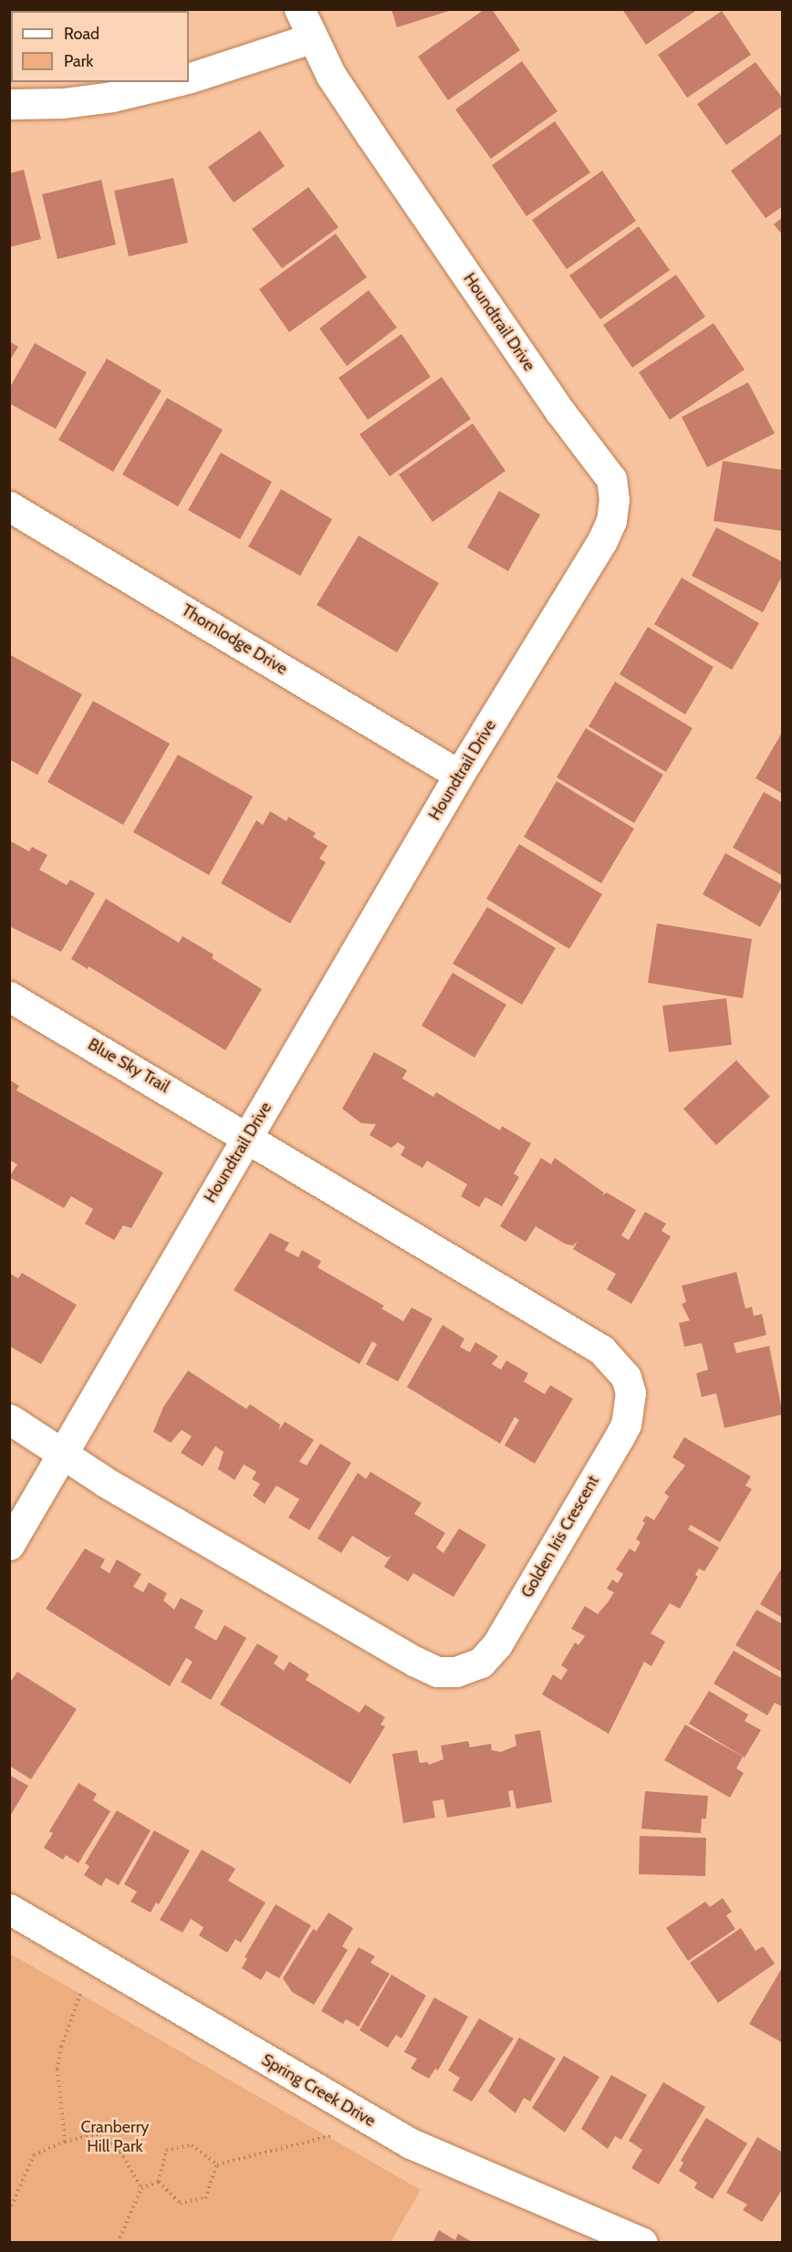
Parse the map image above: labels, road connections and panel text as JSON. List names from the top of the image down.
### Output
{
  "streets": {
    "street": [
      "Houndtrail Drive",
      "Thornlodge Drive",
      "Blue Sky Trail",
      "Golden Iris Crescent",
      "Spring Creek Drive"
    ]
  },
  "crossings": [
    ["Houndtrail Drive", "Thornlodge Drive"],
    ["Houndtrail Drive", "Blue Sky Trail"],
    ["Houndtrail Drive", "Golden Iris Crescent"],
    ["Blue Sky Trail", "Golden Iris Crescent"]
  ],
  "parks": ["Cranberry Hill Park"],
  "legend": ["Road", "Park"]
}
